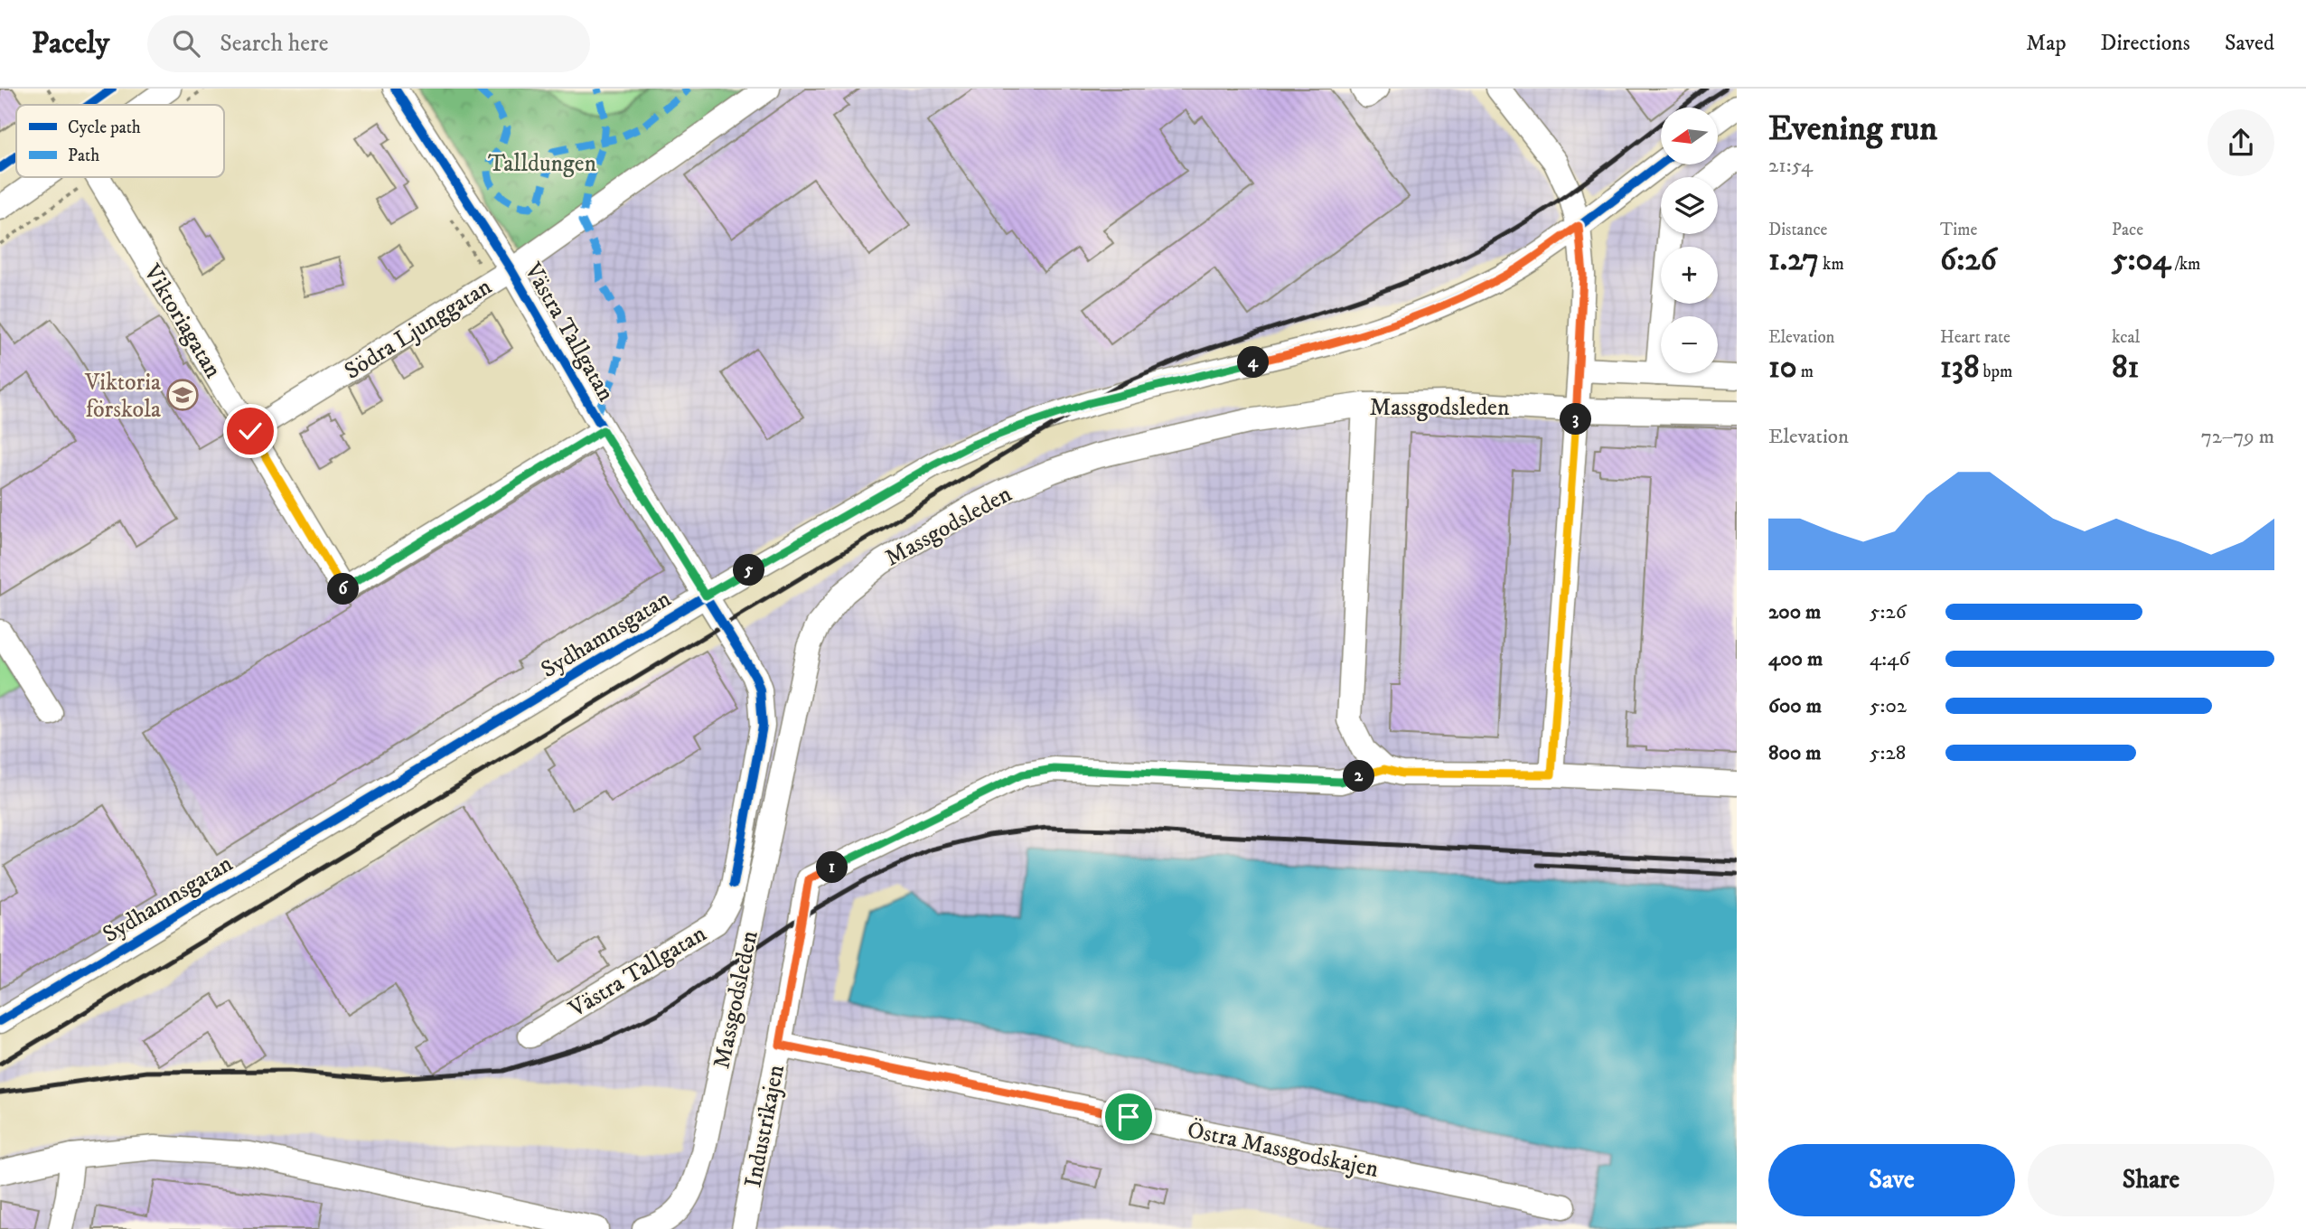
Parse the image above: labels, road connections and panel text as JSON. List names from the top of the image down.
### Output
{
  "streets": {
    "street": [
      "Viktoriagatan",
      "Södra Ljunggatan",
      "Västra Tallgatan",
      "Massgodsleden",
      "Sydhamnsgatan",
      "Industrikajen",
      "Östra Massgodskajen"
    ]
  },
  "crossings": [
    ["Viktoriagatan", "Södra Ljunggatan"],
    ["Viktoriagatan", "Västra Tallgatan"],
    ["Södra Ljunggatan", "Västra Tallgatan"],
    ["Västra Tallgatan", "Sydhamnsgatan"],
    ["Industrikajen", "Östra Massgodskajen"]
  ],
  "parks": ["Talldungen"],
  "places": {
    "school or university": ["Viktoria förskola"]
  },
  "legend": ["Cycle path", "Path"],
  "north": "left",
  "page": {
    "header": "Pacely",
    "search": "Search here",
    "nav": ["Map", "Directions", "Saved"],
    "heading": ["Evening run", "21:54"],
    "map_buttons": ["+", "−"],
    "stats": [
      ["Distance", "1.27 km"],
      ["Time", "6:26"],
      ["Pace", "5:04 /km"],
      ["Elevation", "10 m"],
      ["Heart rate", "138 bpm"],
      ["kcal", "81"]
    ],
    "pins": [
      "4",
      "3",
      "5",
      "6",
      "2",
      "1"
    ],
    "chart": ["Elevation", "72–79 m"],
    "list": [
      {
        "name": "200 m",
        "note": "5:26"
      },
      {
        "name": "400 m",
        "note": "4:46"
      },
      {
        "name": "600 m",
        "note": "5:02"
      },
      {
        "name": "800 m",
        "note": "5:28"
      }
    ],
    "buttons": ["Save", "Share"]
  }
}
